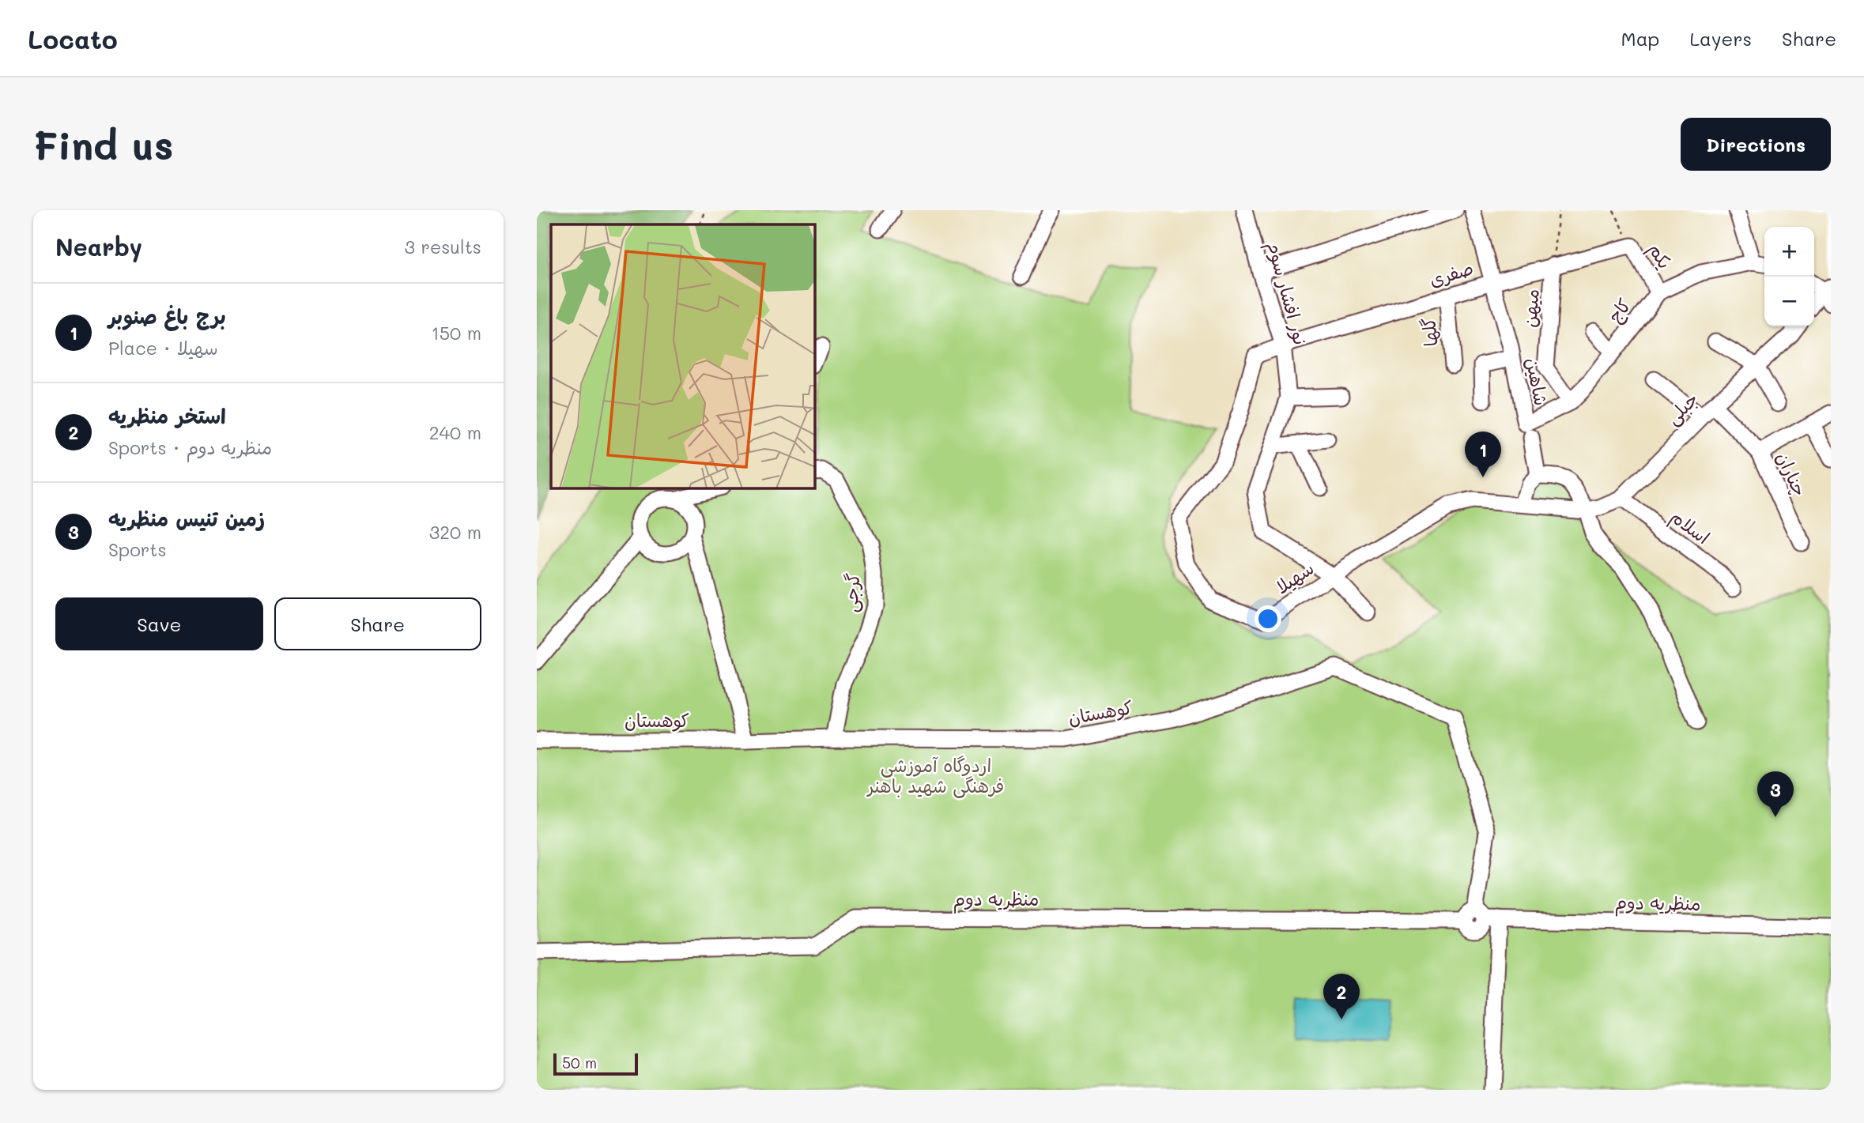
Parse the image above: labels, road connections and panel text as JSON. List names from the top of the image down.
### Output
{
  "streets": {
    "street": [
      "یکم",
      "صفری",
      "نور افشار سوم",
      "میهن",
      "کاج",
      "گلها",
      "شاهین",
      "جبلی",
      "چناران",
      "اسلام",
      "سهیلا",
      "گرجی",
      "کوهستان",
      "منظریه دوم"
    ]
  },
  "crossings": [
    ["یکم", "صفری"],
    ["یکم", "کاج"],
    ["صفری", "نور افشار سوم"],
    ["صفری", "میهن"],
    ["صفری", "گلها"],
    ["صفری", "شاهین"],
    ["صفری", "سهیلا"],
    ["نور افشار سوم", "سهیلا"],
    ["میهن", "کاج"],
    ["کاج", "شاهین"],
    ["جبلی", "چناران"],
    ["جبلی", "اسلام"],
    ["جبلی", "سهیلا"],
    ["گرجی", "کوهستان"],
    ["کوهستان", "منظریه دوم"]
  ],
  "parks": ["اردوگاه آموزشی فرهنگی شهید باهنر"],
  "scale_bar": "50 m",
  "page": {
    "header": "Locato",
    "nav": ["Map", "Layers", "Share"],
    "buttons": [
      "Directions",
      ["Save", "Share"]
    ],
    "title": "Find us",
    "heading": ["Nearby", "3 results"],
    "map_buttons": ["+", "−"],
    "list": [
      {
        "mark": "1",
        "name": "برج باغ صنوبر",
        "note": "Place · سهیلا",
        "value": "150 m"
      },
      {
        "mark": "2",
        "name": "استخر منظریه",
        "note": "Sports · منظریه دوم",
        "value": "240 m"
      },
      {
        "mark": "3",
        "name": "زمین تنیس منظریه",
        "note": "Sports",
        "value": "320 m"
      }
    ],
    "pins": ["1", "3", "2"],
    "scale": "50 m"
  }
}
